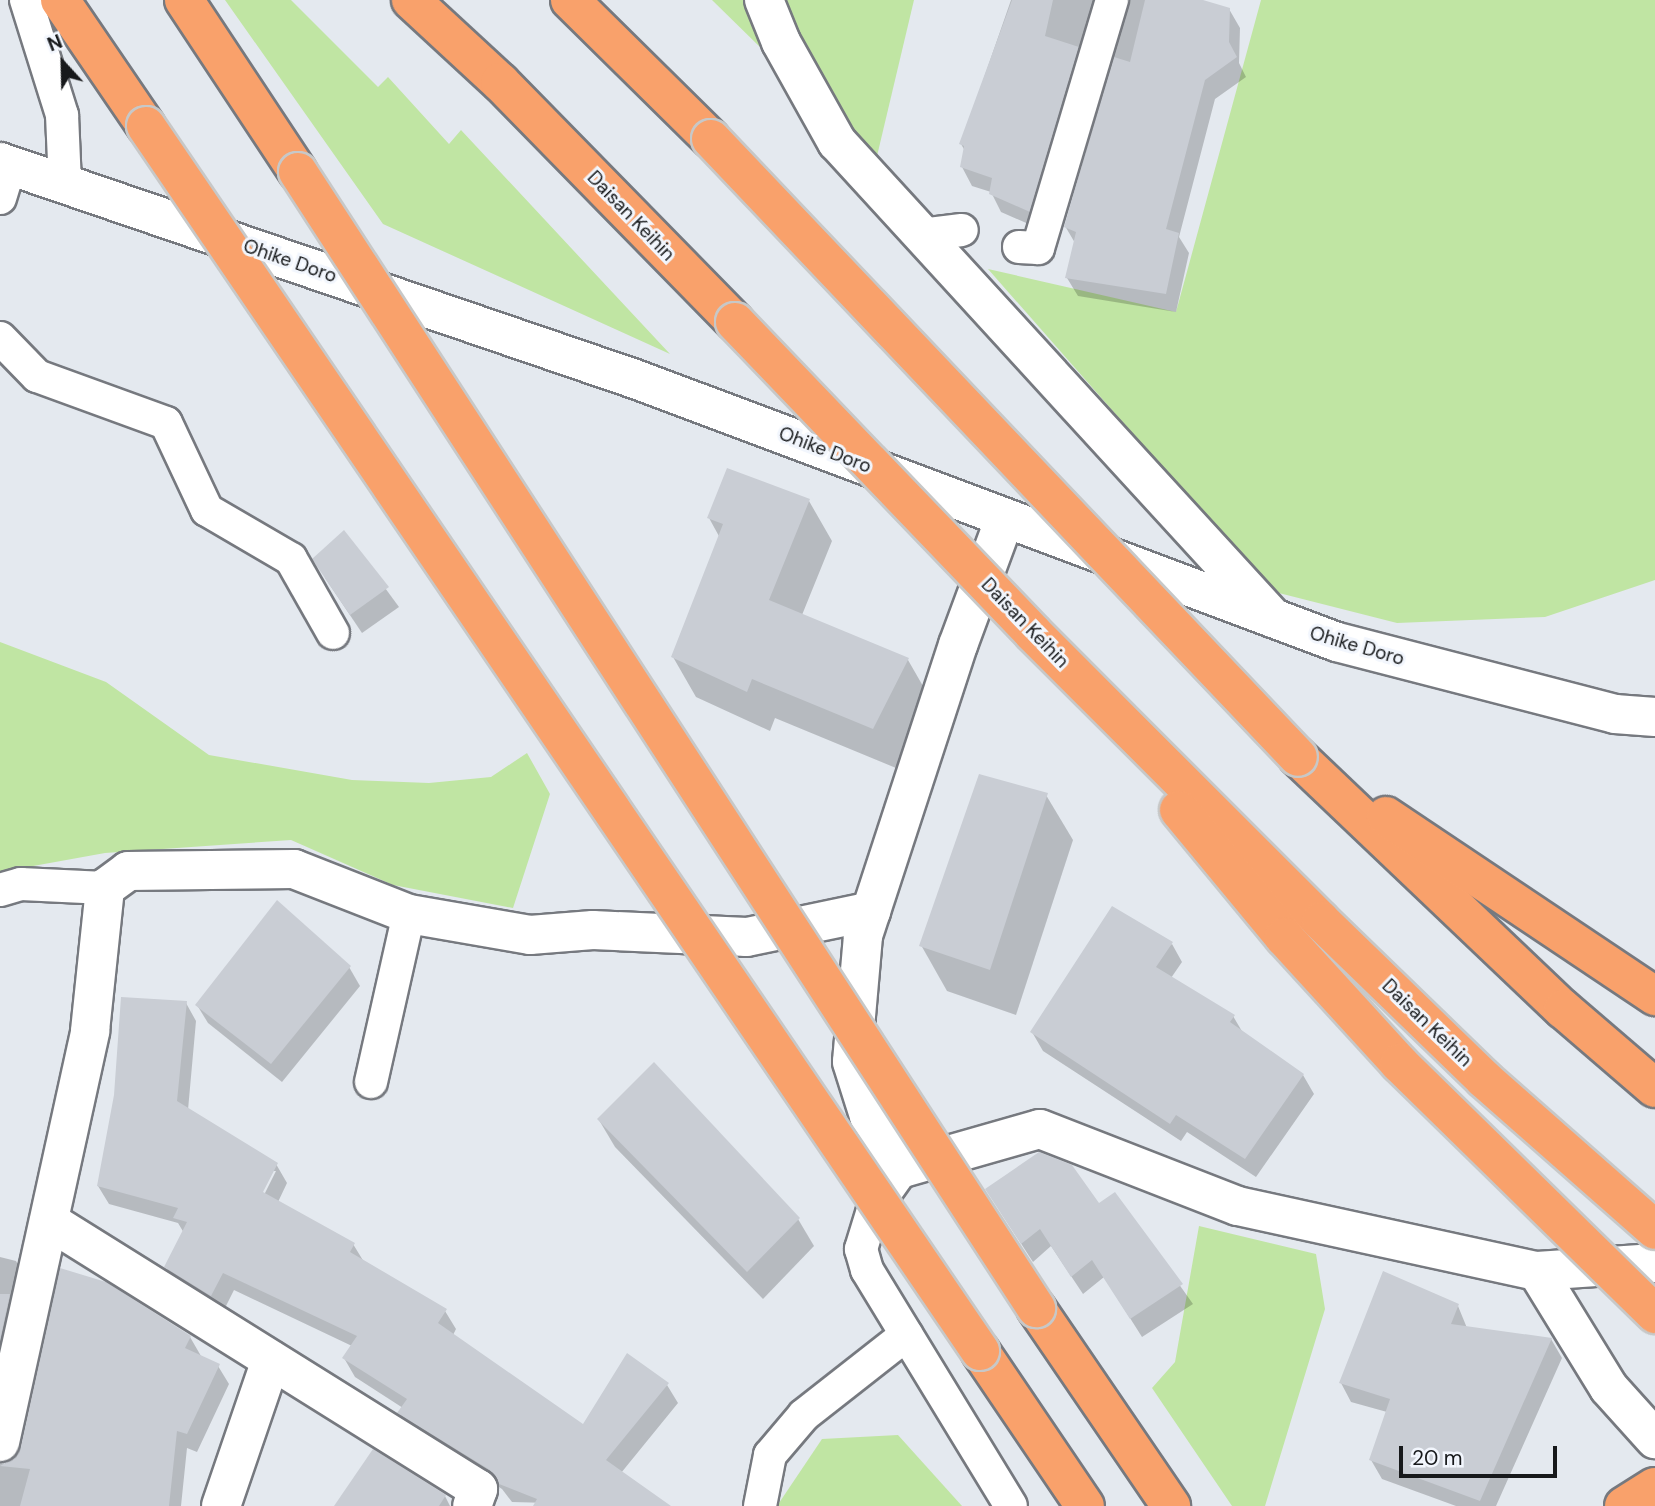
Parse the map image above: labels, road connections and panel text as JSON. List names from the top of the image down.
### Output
{
  "streets": {
    "highway": ["Daisan Keihin"],
    "street": ["Ohike Doro"]
  },
  "scale_bar": "20 m",
  "north": "top"
}
